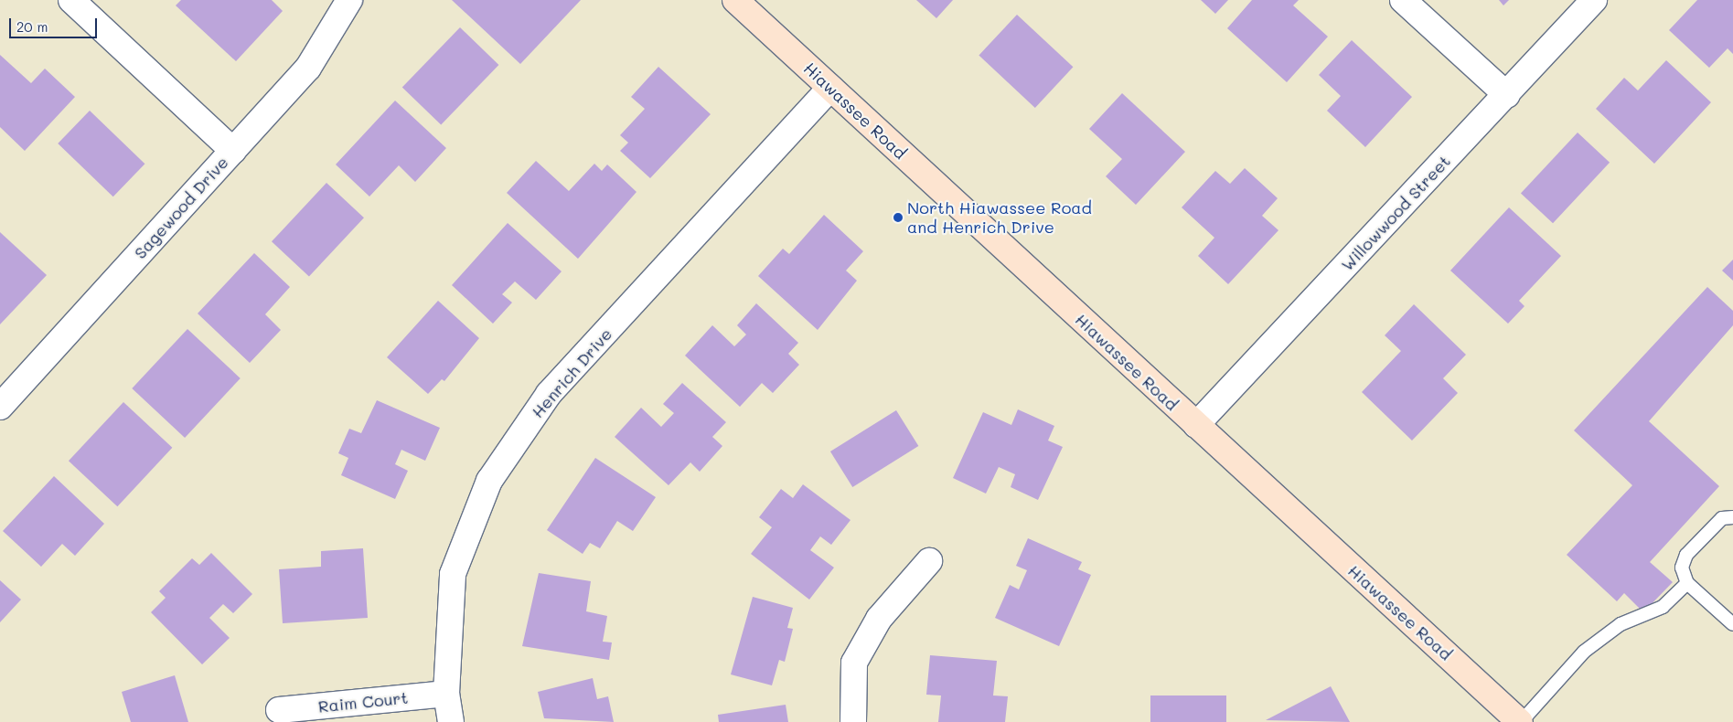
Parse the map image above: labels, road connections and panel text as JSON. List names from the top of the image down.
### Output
{
  "streets": {
    "main road": ["Hiawassee Road"],
    "street": [
      "Sagewood Drive",
      "Willowwood Street",
      "Henrich Drive",
      "Raim Court"
    ]
  },
  "crossings": [
    ["Hiawassee Road", "Willowwood Street"],
    ["Hiawassee Road", "Henrich Drive"],
    ["Henrich Drive", "Raim Court"]
  ],
  "places": ["North Hiawassee Road and Henrich Drive"],
  "scale_bar": "20 m"
}
